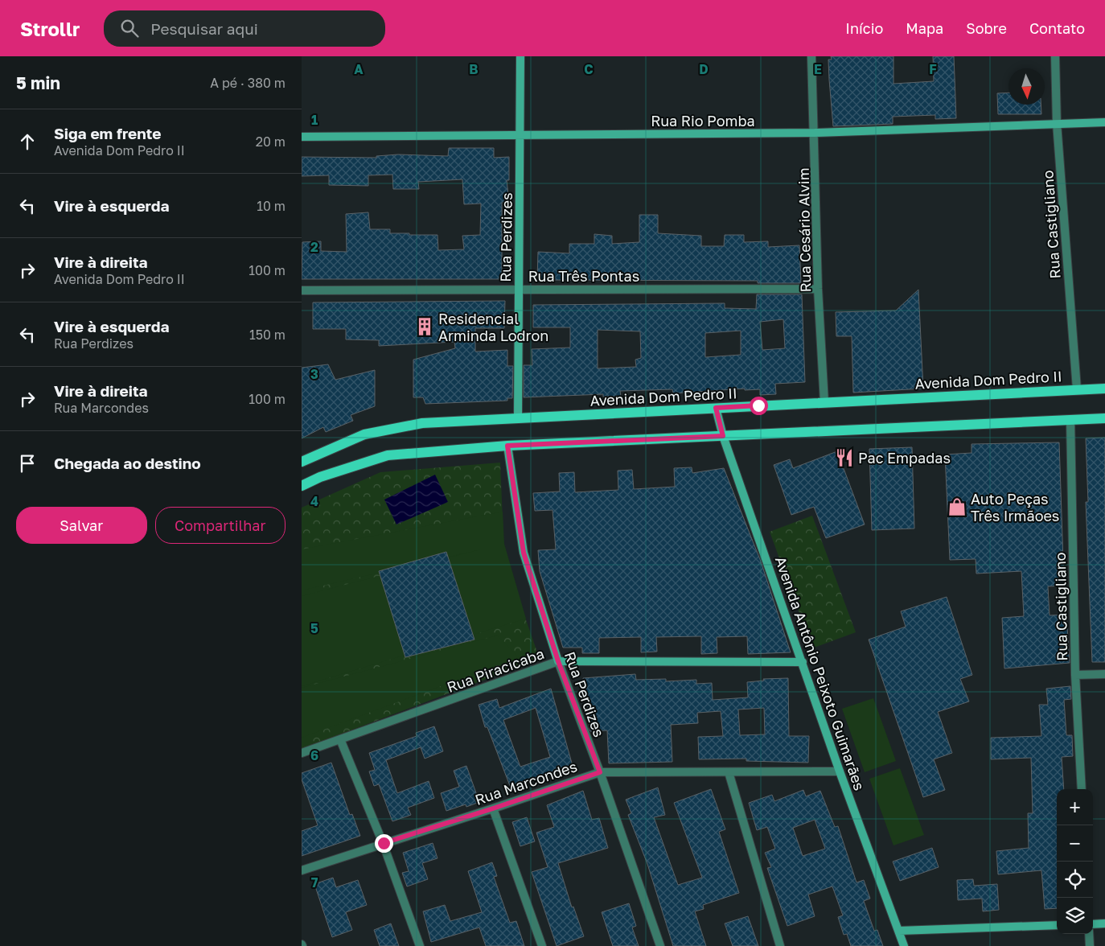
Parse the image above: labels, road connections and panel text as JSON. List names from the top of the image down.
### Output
{
  "streets": {
    "main road": ["Avenida Dom Pedro II"],
    "street": [
      "Rua Rio Pomba",
      "Rua Castigliano",
      "Rua Cesário Alvim",
      "Rua Perdizes",
      "Rua Três Pontas",
      "Rua Piracicaba",
      "Avenida Antônio Peixoto Guimarães",
      "Rua Marcondes"
    ]
  },
  "crossings": [
    ["Rua Rio Pomba", "Rua Castigliano"],
    ["Rua Rio Pomba", "Rua Cesário Alvim"],
    ["Rua Rio Pomba", "Rua Perdizes"],
    ["Rua Castigliano", "Avenida Dom Pedro II"],
    ["Rua Cesário Alvim", "Rua Três Pontas"],
    ["Rua Cesário Alvim", "Avenida Dom Pedro II"],
    ["Rua Perdizes", "Rua Três Pontas"],
    ["Rua Perdizes", "Avenida Dom Pedro II"],
    ["Rua Perdizes", "Rua Piracicaba"],
    ["Rua Perdizes", "Rua Marcondes"],
    ["Avenida Dom Pedro II", "Avenida Antônio Peixoto Guimarães"],
    ["Rua Piracicaba", "Avenida Antônio Peixoto Guimarães"],
    ["Avenida Antônio Peixoto Guimarães", "Rua Marcondes"]
  ],
  "places": {
    "building": ["Residencial Arminda Lodron"],
    "restaurant": ["Pac Empadas"],
    "shop": ["Auto Peças Três Irmãoes"]
  },
  "north": "bottom",
  "page": {
    "header": "Strollr",
    "search": "Pesquisar aqui",
    "nav": [
      "Início",
      "Mapa",
      "Sobre",
      "Contato"
    ],
    "heading": ["5 min", "A pé · 380 m"],
    "list": [
      ["Siga em frente", "Avenida Dom Pedro II", "20 m"],
      ["Vire à esquerda", "10 m"],
      ["Vire à direita", "Avenida Dom Pedro II", "100 m"],
      ["Vire à esquerda", "Rua Perdizes", "150 m"],
      ["Vire à direita", "Rua Marcondes", "100 m"],
      "Chegada ao destino"
    ],
    "buttons": ["Salvar", "Compartilhar"],
    "map_buttons": ["+", "−"]
  },
  "grid": {
    "columns": [
      "A",
      "B",
      "C",
      "D",
      "E",
      "F"
    ],
    "rows": [
      "1",
      "2",
      "3",
      "4",
      "5",
      "6",
      "7"
    ]
  }
}
